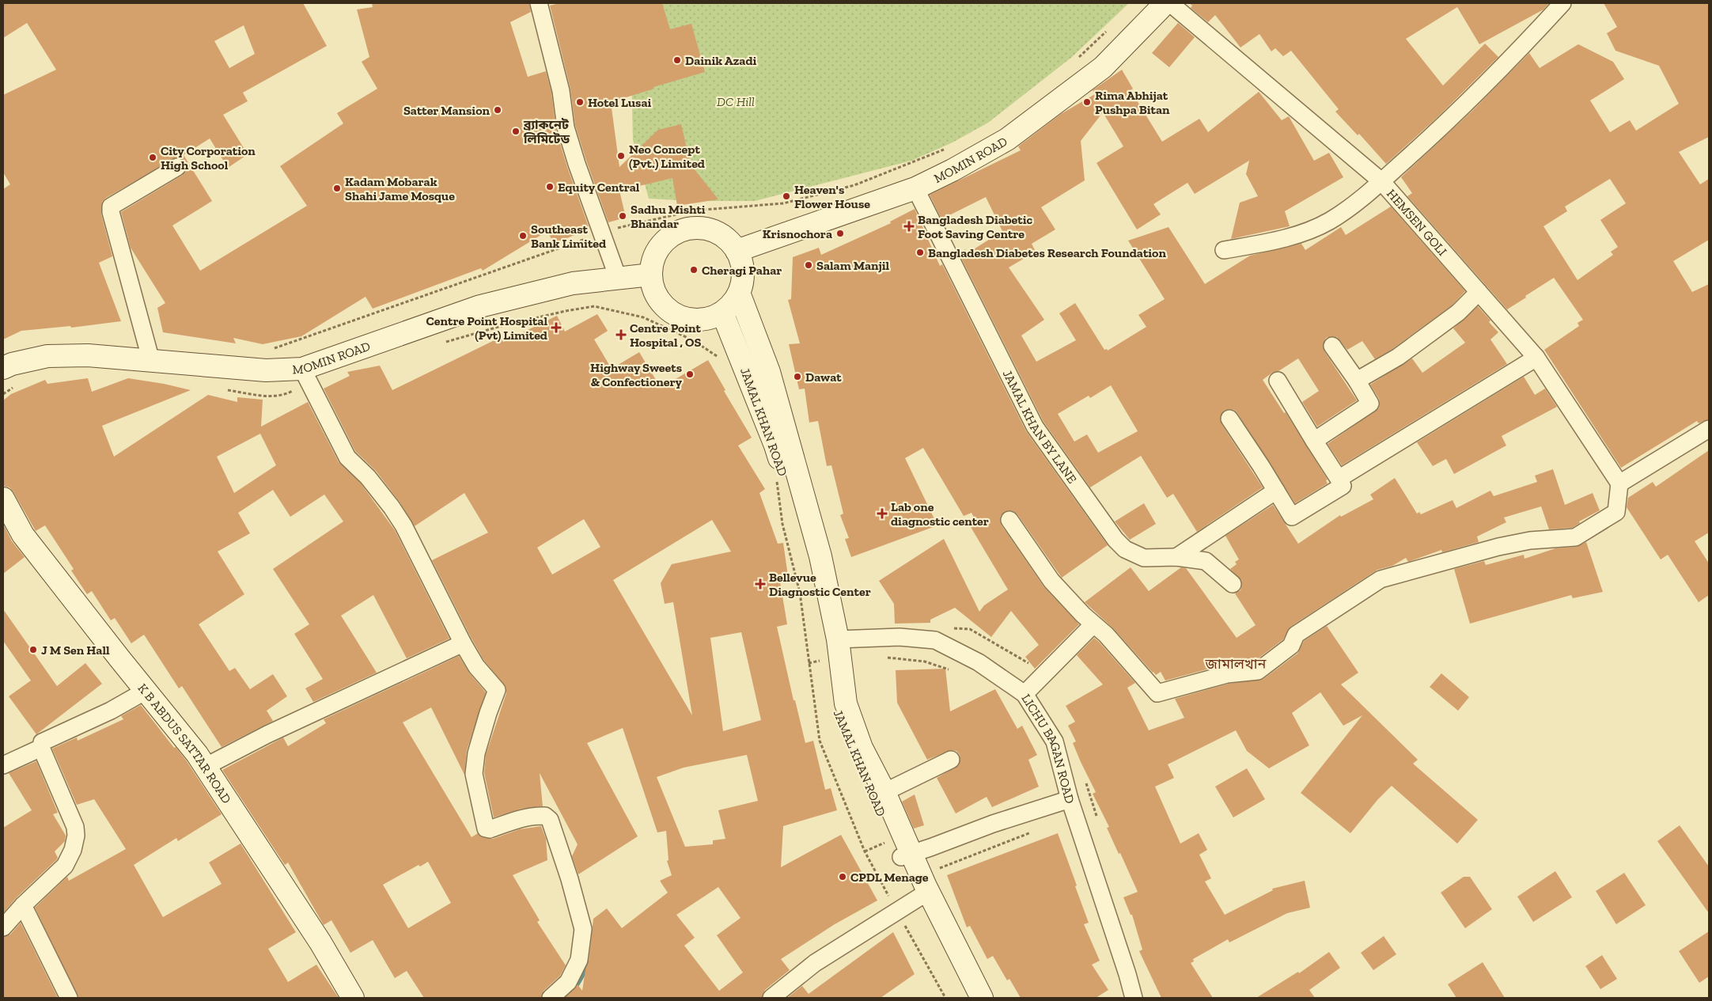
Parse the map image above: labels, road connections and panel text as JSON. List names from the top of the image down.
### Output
{
  "streets": {
    "main road": ["MOMIN ROAD", "JAMAL KHAN ROAD", "K B ABDUS SATTAR ROAD"],
    "street": ["HEMSEN GOLI", "JAMAL KHAN BY LANE", "LICHU BAGAN ROAD"]
  },
  "crossings": [
    ["MOMIN ROAD", "JAMAL KHAN ROAD"],
    ["MOMIN ROAD", "JAMAL KHAN BY LANE"]
  ],
  "districts": ["জামালখান"],
  "parks": ["DC Hill"],
  "places": {
    "other": [
      "Dainik Azadi",
      "Hotel Lusai",
      "Rima Abhijat Pushpa Bitan",
      "Satter Mansion",
      "ব্র্যাকনেট লিমিটেড",
      "Neo Concept (Pvt.) Limited",
      "City Corporation High School",
      "Equity Central",
      "Kadam Mobarak Shahi Jame Mosque",
      "Heaven's Flower House",
      "Sadhu Mishti Bhandar",
      "Krisnochora",
      "Southeast Bank Limited",
      "Bangladesh Diabetes Research Foundation",
      "Salam Manjil",
      "Cheragi Pahar",
      "Highway Sweets & Confectionery",
      "Dawat",
      "J M Sen Hall",
      "CPDL Menage"
    ],
    "health": [
      "Bangladesh Diabetic Foot Saving Centre",
      "Centre Point Hospital (Pvt) Limited",
      "Centre Point Hospital , OS",
      "Lab one diagnostic center",
      "Bellevue Diagnostic Center"
    ]
  }
}
